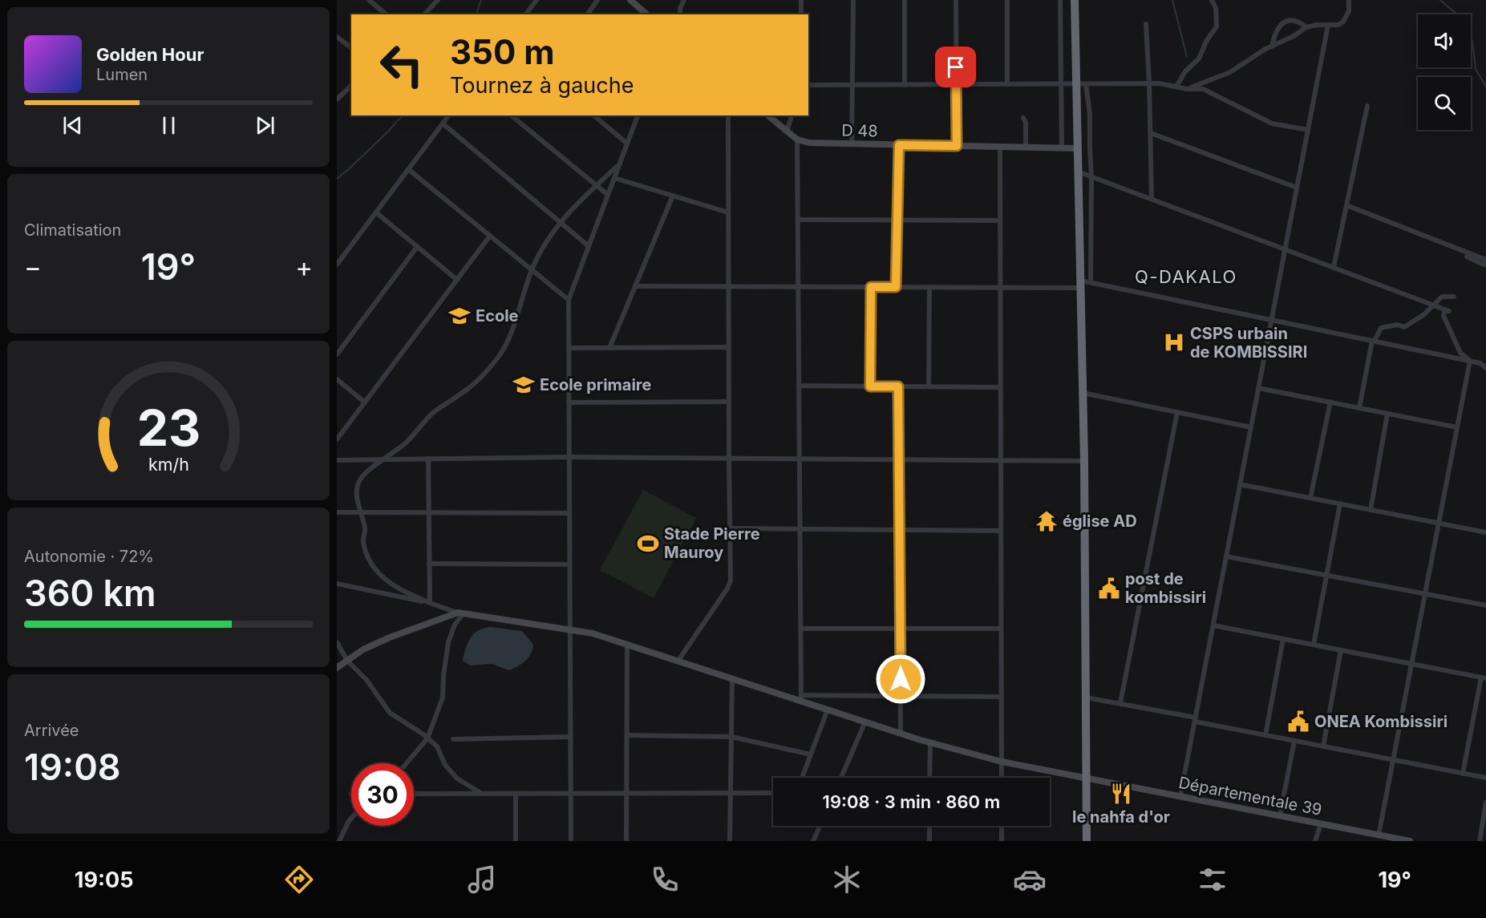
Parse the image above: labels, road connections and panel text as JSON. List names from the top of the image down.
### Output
{
  "streets": {
    "street": ["D 48", "Départementale 39"]
  },
  "districts": ["Q-DAKALO"],
  "places": {
    "school or university": ["Ecole", "Ecole primaire"],
    "hospital": ["CSPS urbain de KOMBISSIRI"],
    "temple": ["église AD"],
    "sports": ["Stade Pierre Mauroy"],
    "public building": ["post de kombissiri", "ONEA Kombissiri"],
    "restaurant": ["le nahfa d'or"]
  },
  "page": {
    "turn": ["350 m", "Tournez à gauche"],
    "song": ["Golden Hour", "Lumen"],
    "tile": [
      "Climatisation",
      ["Autonomie · 72%", "360 km"],
      ["Arrivée", "19:08"]
    ],
    "heat": ["−", "19°", "+"],
    "limit": "30",
    "trip": "19:08 · 3 min · 860 m",
    "tabs": ["19:05", "19°"],
    "gauge": ["23", "km/h"]
  }
}
